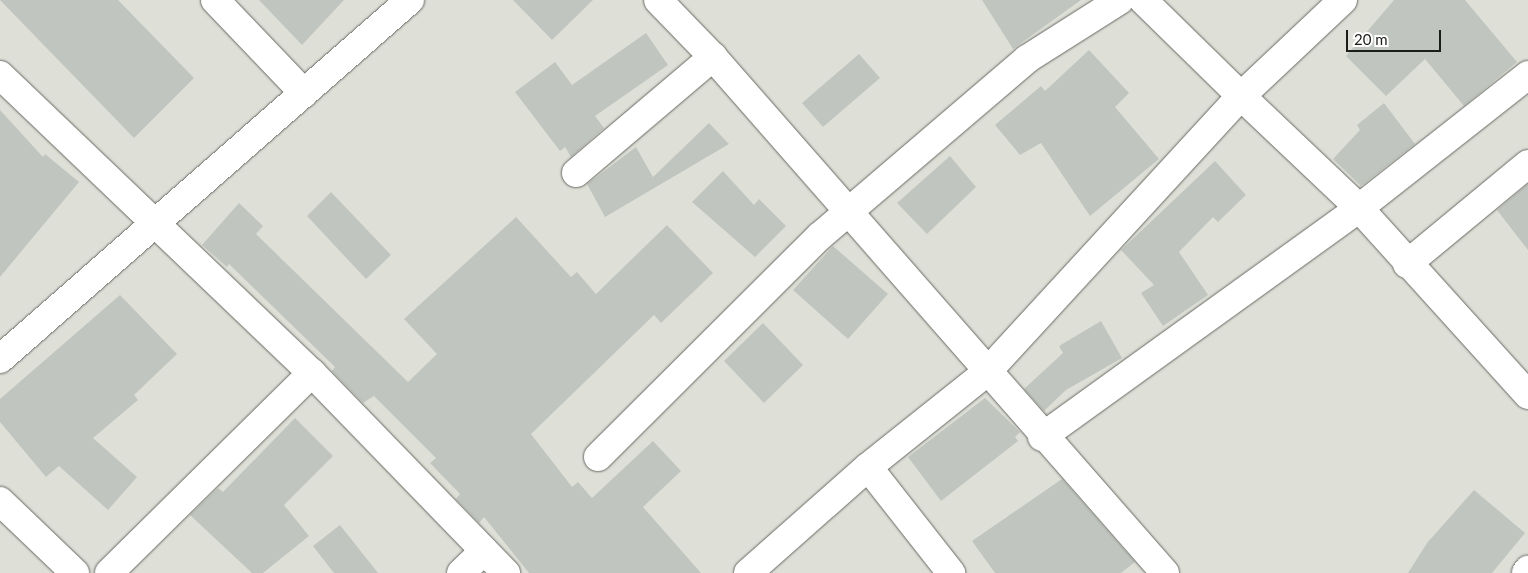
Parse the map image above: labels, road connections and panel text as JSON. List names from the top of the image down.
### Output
{
  "scale_bar": "20 m"
}
